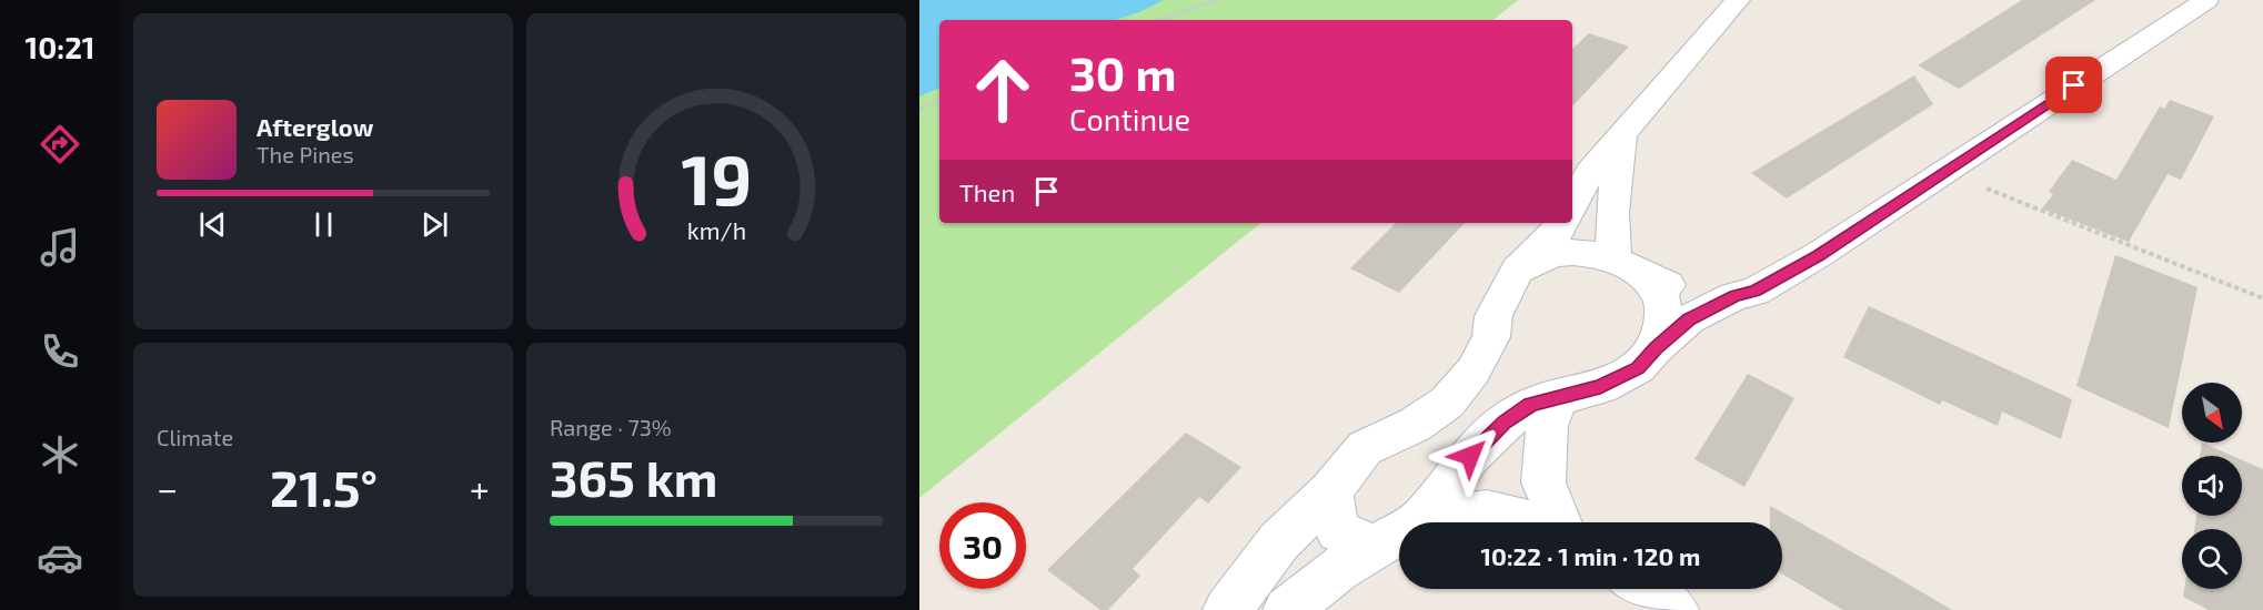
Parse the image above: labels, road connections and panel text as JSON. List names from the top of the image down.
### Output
{
  "north": "bottom right",
  "page": {
    "tabs": "10:21",
    "turn": ["30 m", "Continue"],
    "song": ["Afterglow", "The Pines"],
    "then": "Then",
    "tile": [
      "Climate",
      ["Range · 73%", "365 km"]
    ],
    "heat": ["−", "21.5°", "+"],
    "limit": "30",
    "trip": "10:22 · 1 min · 120 m",
    "gauge": ["19", "km/h"]
  }
}
